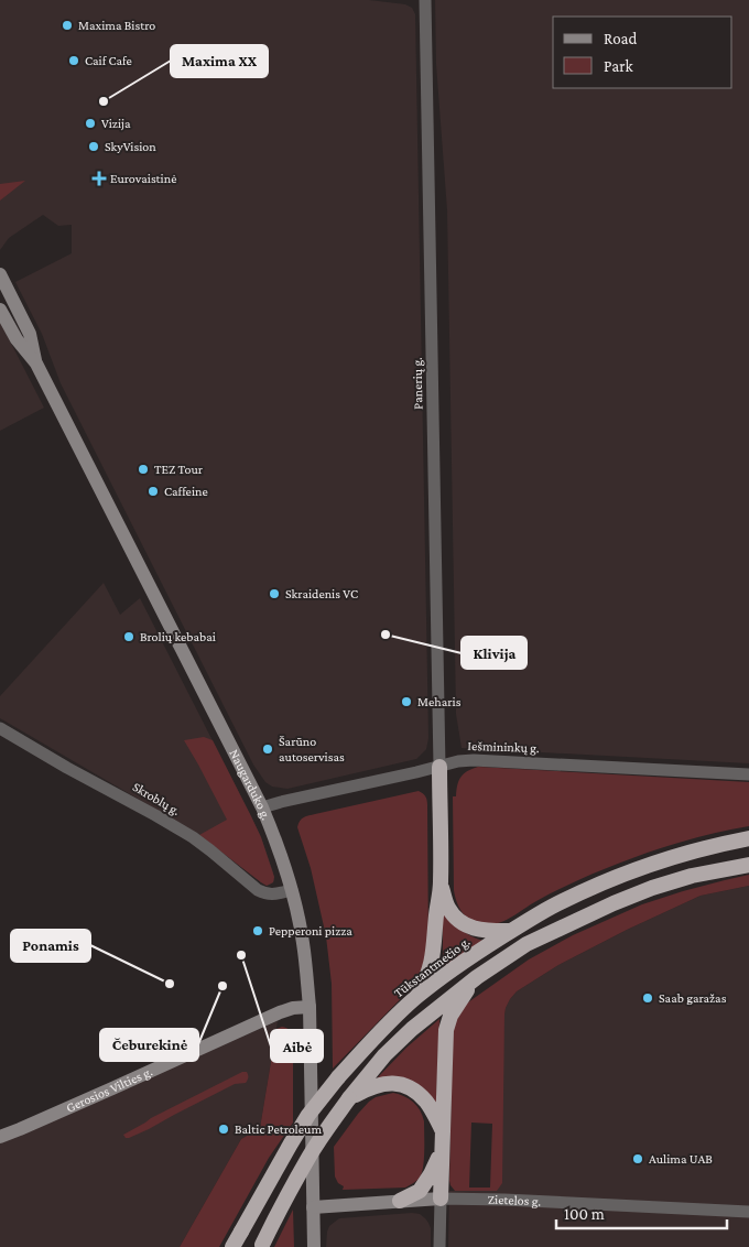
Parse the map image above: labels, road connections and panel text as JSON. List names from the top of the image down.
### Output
{
  "streets": {
    "highway": ["Tūkstantmečio g."],
    "main road": ["Naugarduko g.", "Gerosios Vilties g.", "Zietelos g."],
    "street": ["Panerių g.", "Iešmininkų g.", "Skroblų g."]
  },
  "crossings": [
    ["Panerių g.", "Iešmininkų g."],
    ["Iešmininkų g.", "Naugarduko g."],
    ["Naugarduko g.", "Skroblų g."],
    ["Naugarduko g.", "Gerosios Vilties g."],
    ["Naugarduko g.", "Zietelos g."]
  ],
  "places": {
    "other": [
      "Maxima Bistro",
      "Caif Cafe",
      "Maxima XX",
      "Vizija",
      "SkyVision",
      "TEZ Tour",
      "Caffeine",
      "Skraidenis VC",
      "Klivija",
      "Brolių kebabai",
      "Meharis",
      "Šarūno autoservisas",
      "Pepperoni pizza",
      "Aibė",
      "Ponamis",
      "Čeburekinė",
      "Saab garažas",
      "Baltic Petroleum",
      "Aulima UAB"
    ],
    "health": ["Eurovaistinė"]
  },
  "legend": ["Road", "Park"],
  "scale_bar": "100 m"
}
